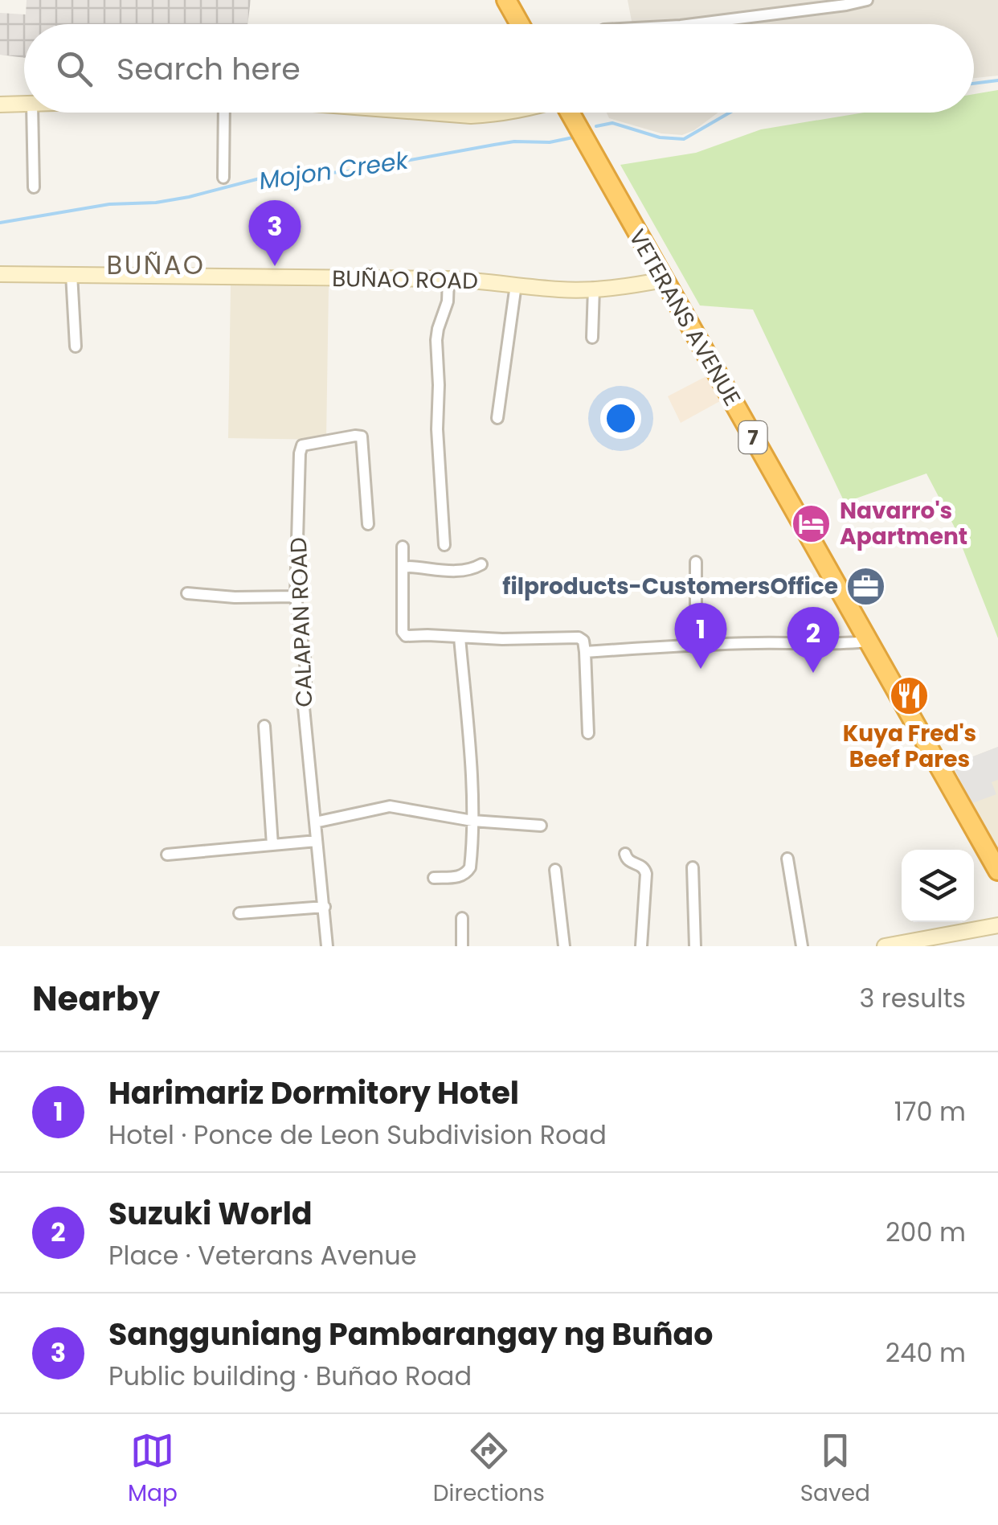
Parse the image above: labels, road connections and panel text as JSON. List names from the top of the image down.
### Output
{
  "streets": {
    "highway": ["VETERANS AVENUE", "7"],
    "street": ["BUÑAO ROAD", "CALAPAN ROAD"]
  },
  "crossings": [
    ["BUÑAO ROAD", "VETERANS AVENUE"]
  ],
  "districts": ["BUÑAO"],
  "water": ["Mojon Creek"],
  "places": {
    "hotel": ["Navarro's Apartment"],
    "office": ["filproducts-CustomersOffice"],
    "restaurant": ["Kuya Fred's Beef Pares"]
  },
  "page": {
    "search": "Search here",
    "pins": ["3", "1", "2"],
    "heading": ["Nearby", "3 results"],
    "list": [
      {
        "mark": "1",
        "name": "Harimariz Dormitory Hotel",
        "note": "Hotel · Ponce de Leon Subdivision Road",
        "value": "170 m"
      },
      {
        "mark": "2",
        "name": "Suzuki World",
        "note": "Place · Veterans Avenue",
        "value": "200 m"
      },
      {
        "mark": "3",
        "name": "Sangguniang Pambarangay ng Buñao",
        "note": "Public building · Buñao Road",
        "value": "240 m"
      }
    ],
    "nav": ["Map", "Directions", "Saved"]
  }
}
